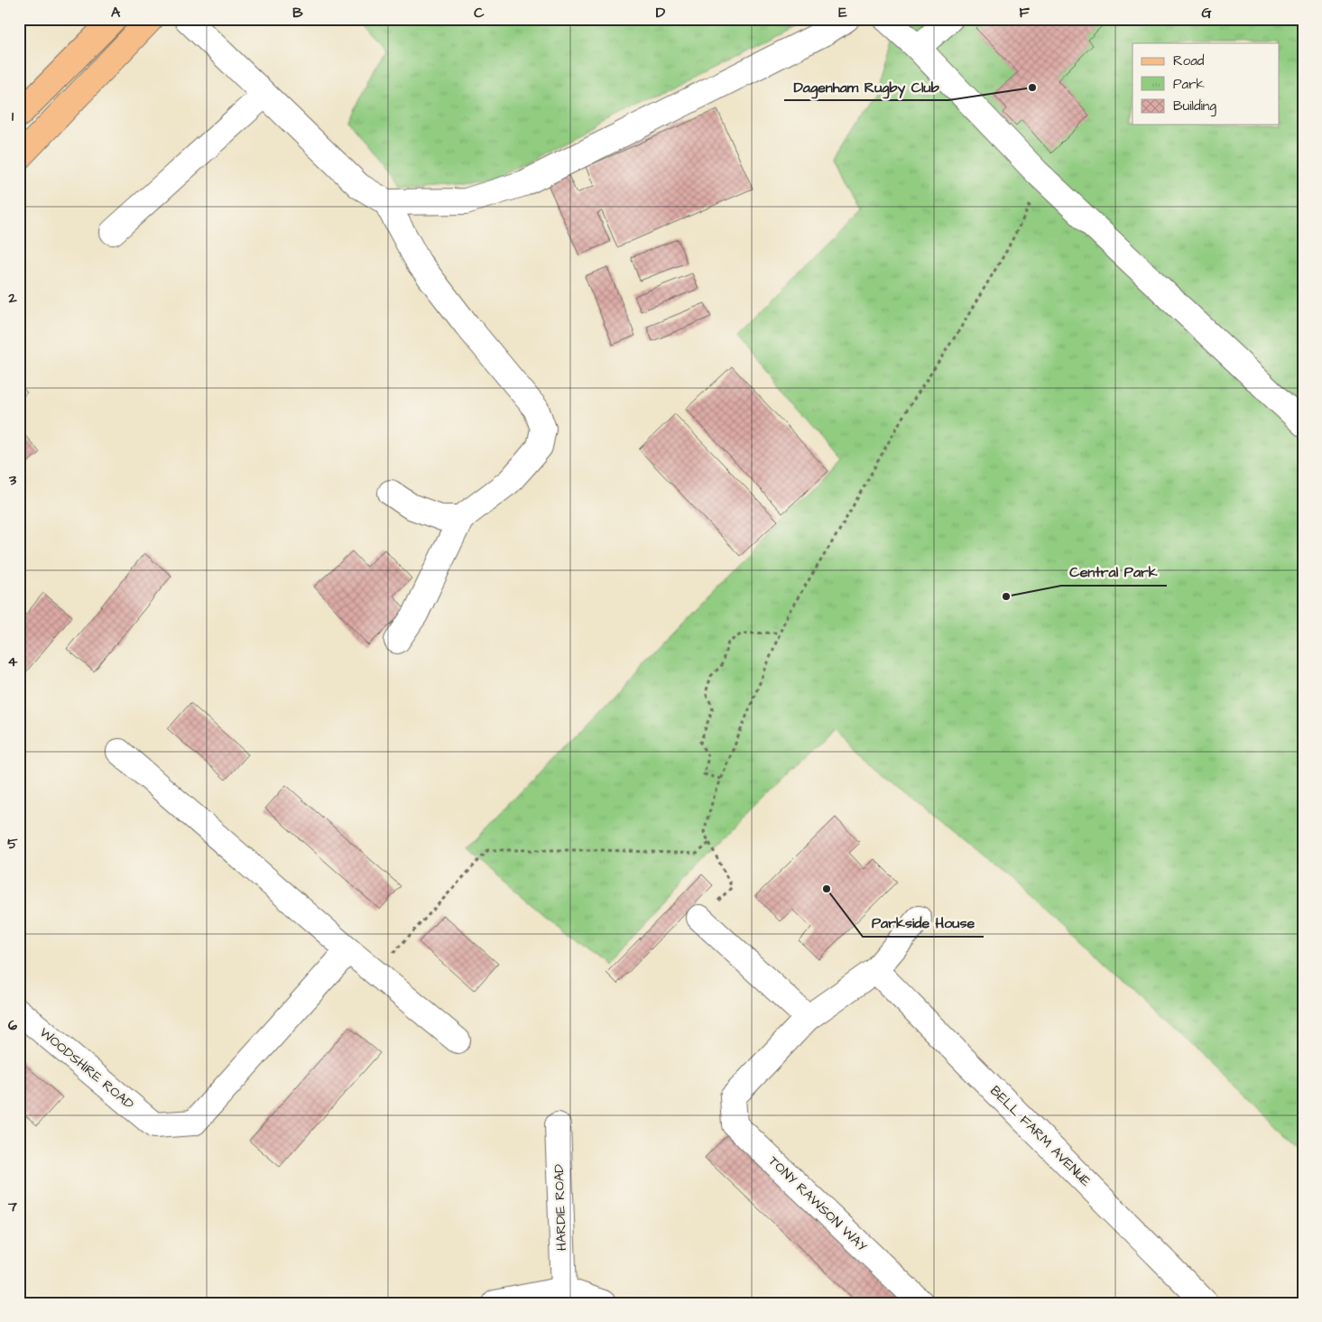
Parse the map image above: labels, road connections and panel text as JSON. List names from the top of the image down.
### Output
{
  "streets": {
    "street": [
      "WOODSHIRE ROAD",
      "BELL FARM AVENUE",
      "TONY RAWSON WAY",
      "HARDIE ROAD"
    ]
  },
  "places": ["Dagenham Rugby Club", "Central Park", "Parkside House"],
  "legend": ["Road", "Park", "Building"],
  "grid": {
    "columns": [
      "A",
      "B",
      "C",
      "D",
      "E",
      "F",
      "G"
    ],
    "rows": [
      "1",
      "2",
      "3",
      "4",
      "5",
      "6",
      "7"
    ]
  }
}
